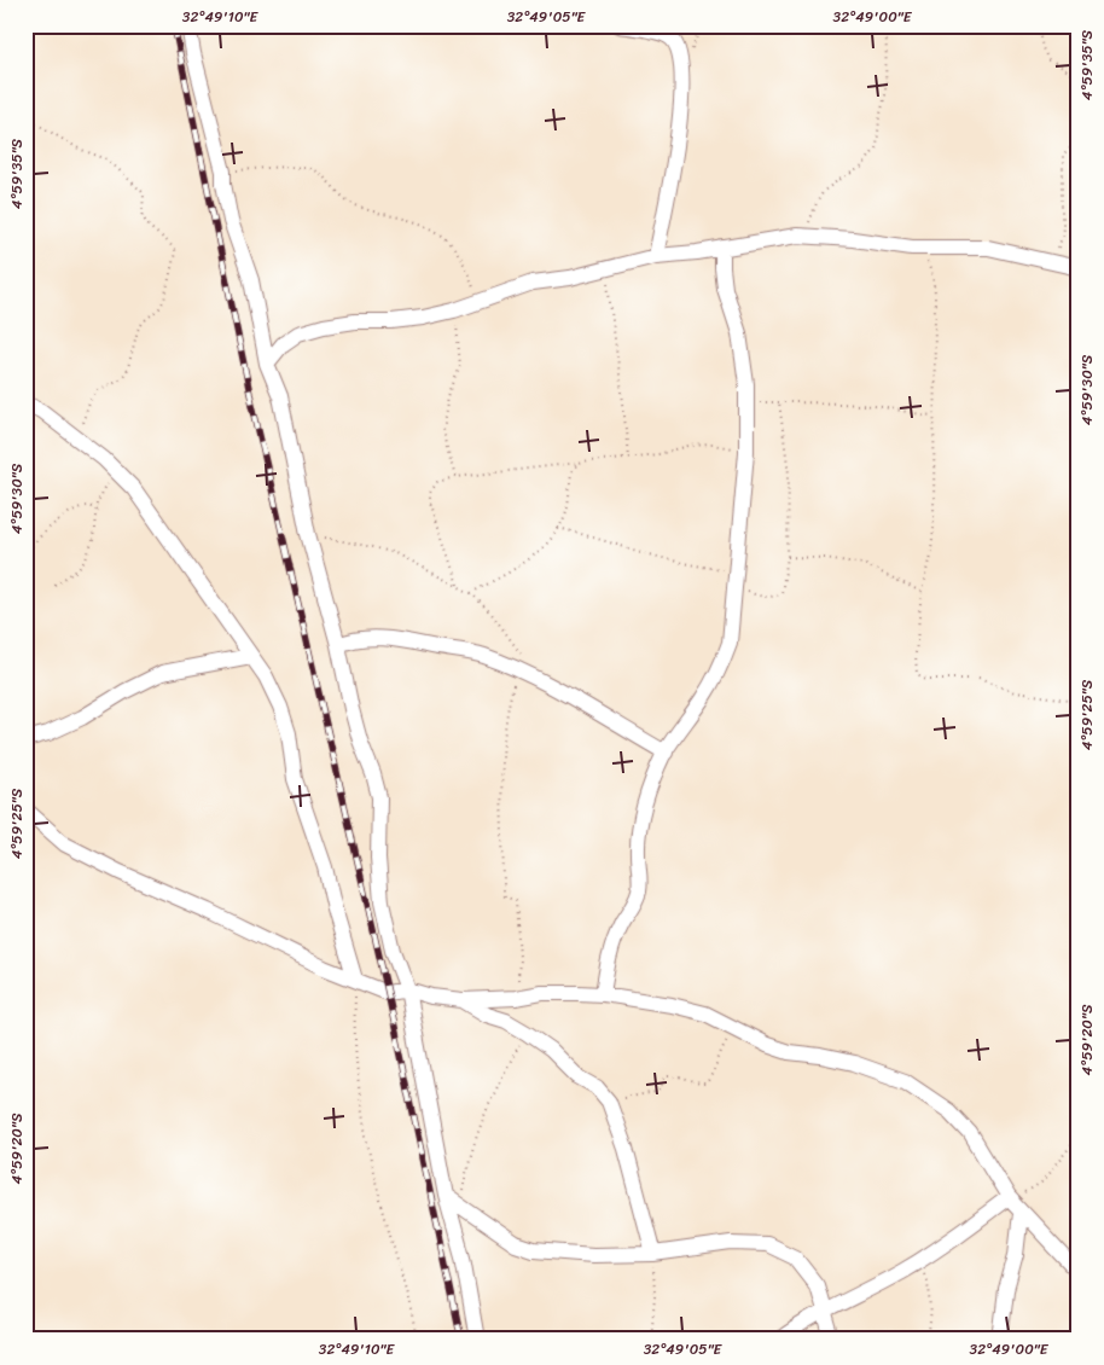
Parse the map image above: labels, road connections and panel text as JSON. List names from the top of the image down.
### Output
{
  "coordinates": [
    "32°49'10\"E",
    "32°49'05\"E",
    "32°49'00\"E",
    "4°59'35\"S",
    "4°59'30\"S",
    "4°59'25\"S",
    "4°59'20\"S"
  ]
}
